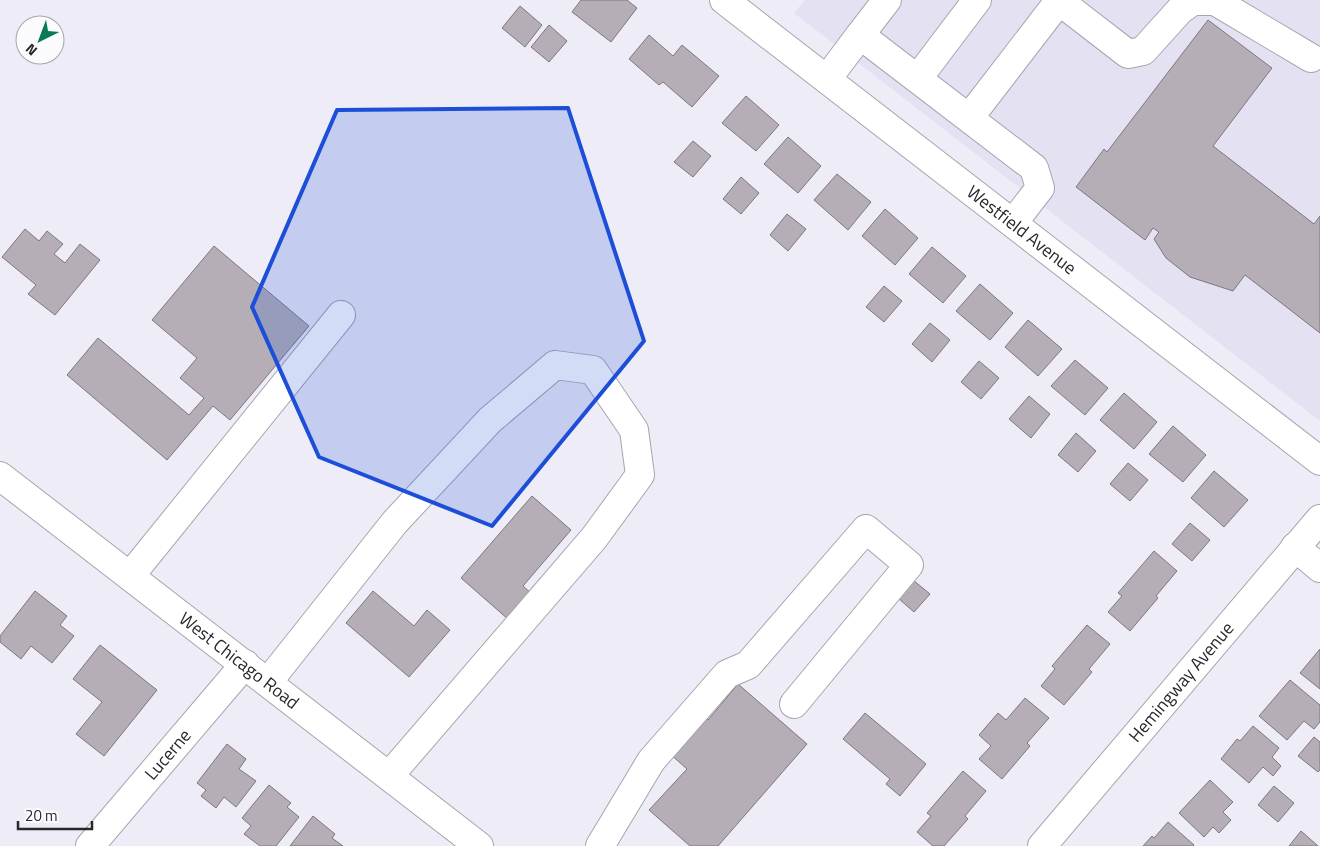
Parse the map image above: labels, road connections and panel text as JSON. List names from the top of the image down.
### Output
{
  "streets": {
    "street": [
      "Westfield Avenue",
      "West Chicago Road",
      "Hemingway Avenue",
      "Lucerne"
    ]
  },
  "crossings": [
    ["West Chicago Road", "Lucerne"]
  ],
  "scale_bar": "20 m",
  "north": "bottom left"
}
